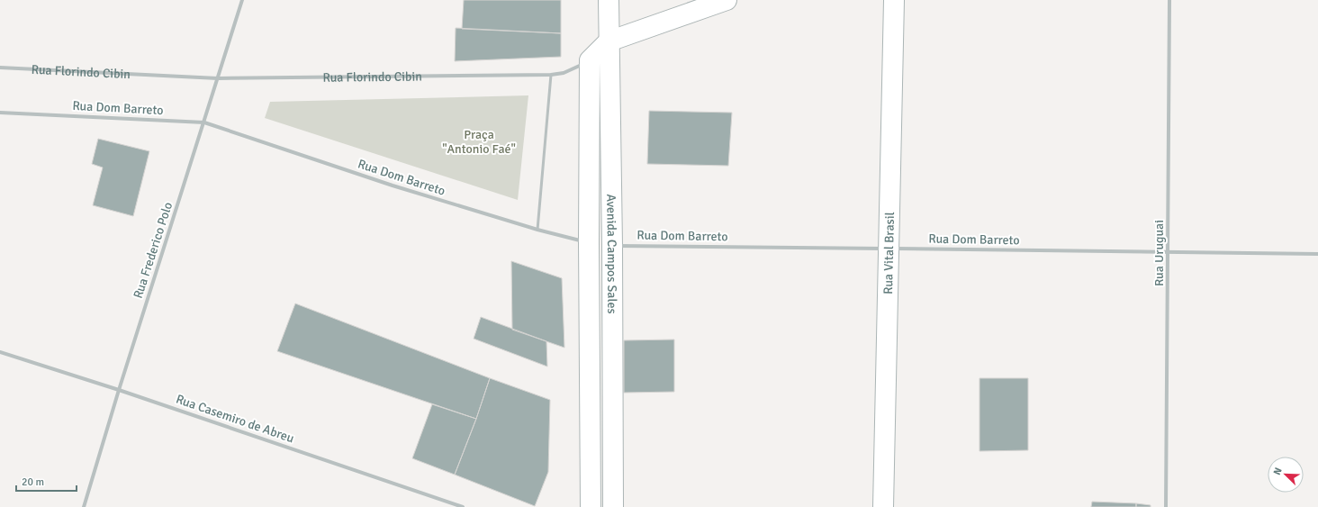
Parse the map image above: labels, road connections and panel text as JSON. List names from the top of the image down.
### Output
{
  "streets": {
    "main road": ["Rua Florindo Cibin", "Avenida Campos Sales", "Rua Vital Brasil"],
    "street": [
      "Rua Dom Barreto",
      "Rua Frederico Polo",
      "Rua Uruguai",
      "Rua Casemiro de Abreu"
    ]
  },
  "crossings": [
    ["Rua Florindo Cibin", "Rua Frederico Polo"],
    ["Rua Florindo Cibin", "Avenida Campos Sales"],
    ["Rua Dom Barreto", "Rua Frederico Polo"],
    ["Rua Dom Barreto", "Avenida Campos Sales"],
    ["Rua Dom Barreto", "Rua Uruguai"],
    ["Rua Dom Barreto", "Rua Vital Brasil"],
    ["Rua Frederico Polo", "Rua Casemiro de Abreu"]
  ],
  "parks": ["Praça \"Antonio Faé\""],
  "scale_bar": "20 m",
  "north": "top left"
}
